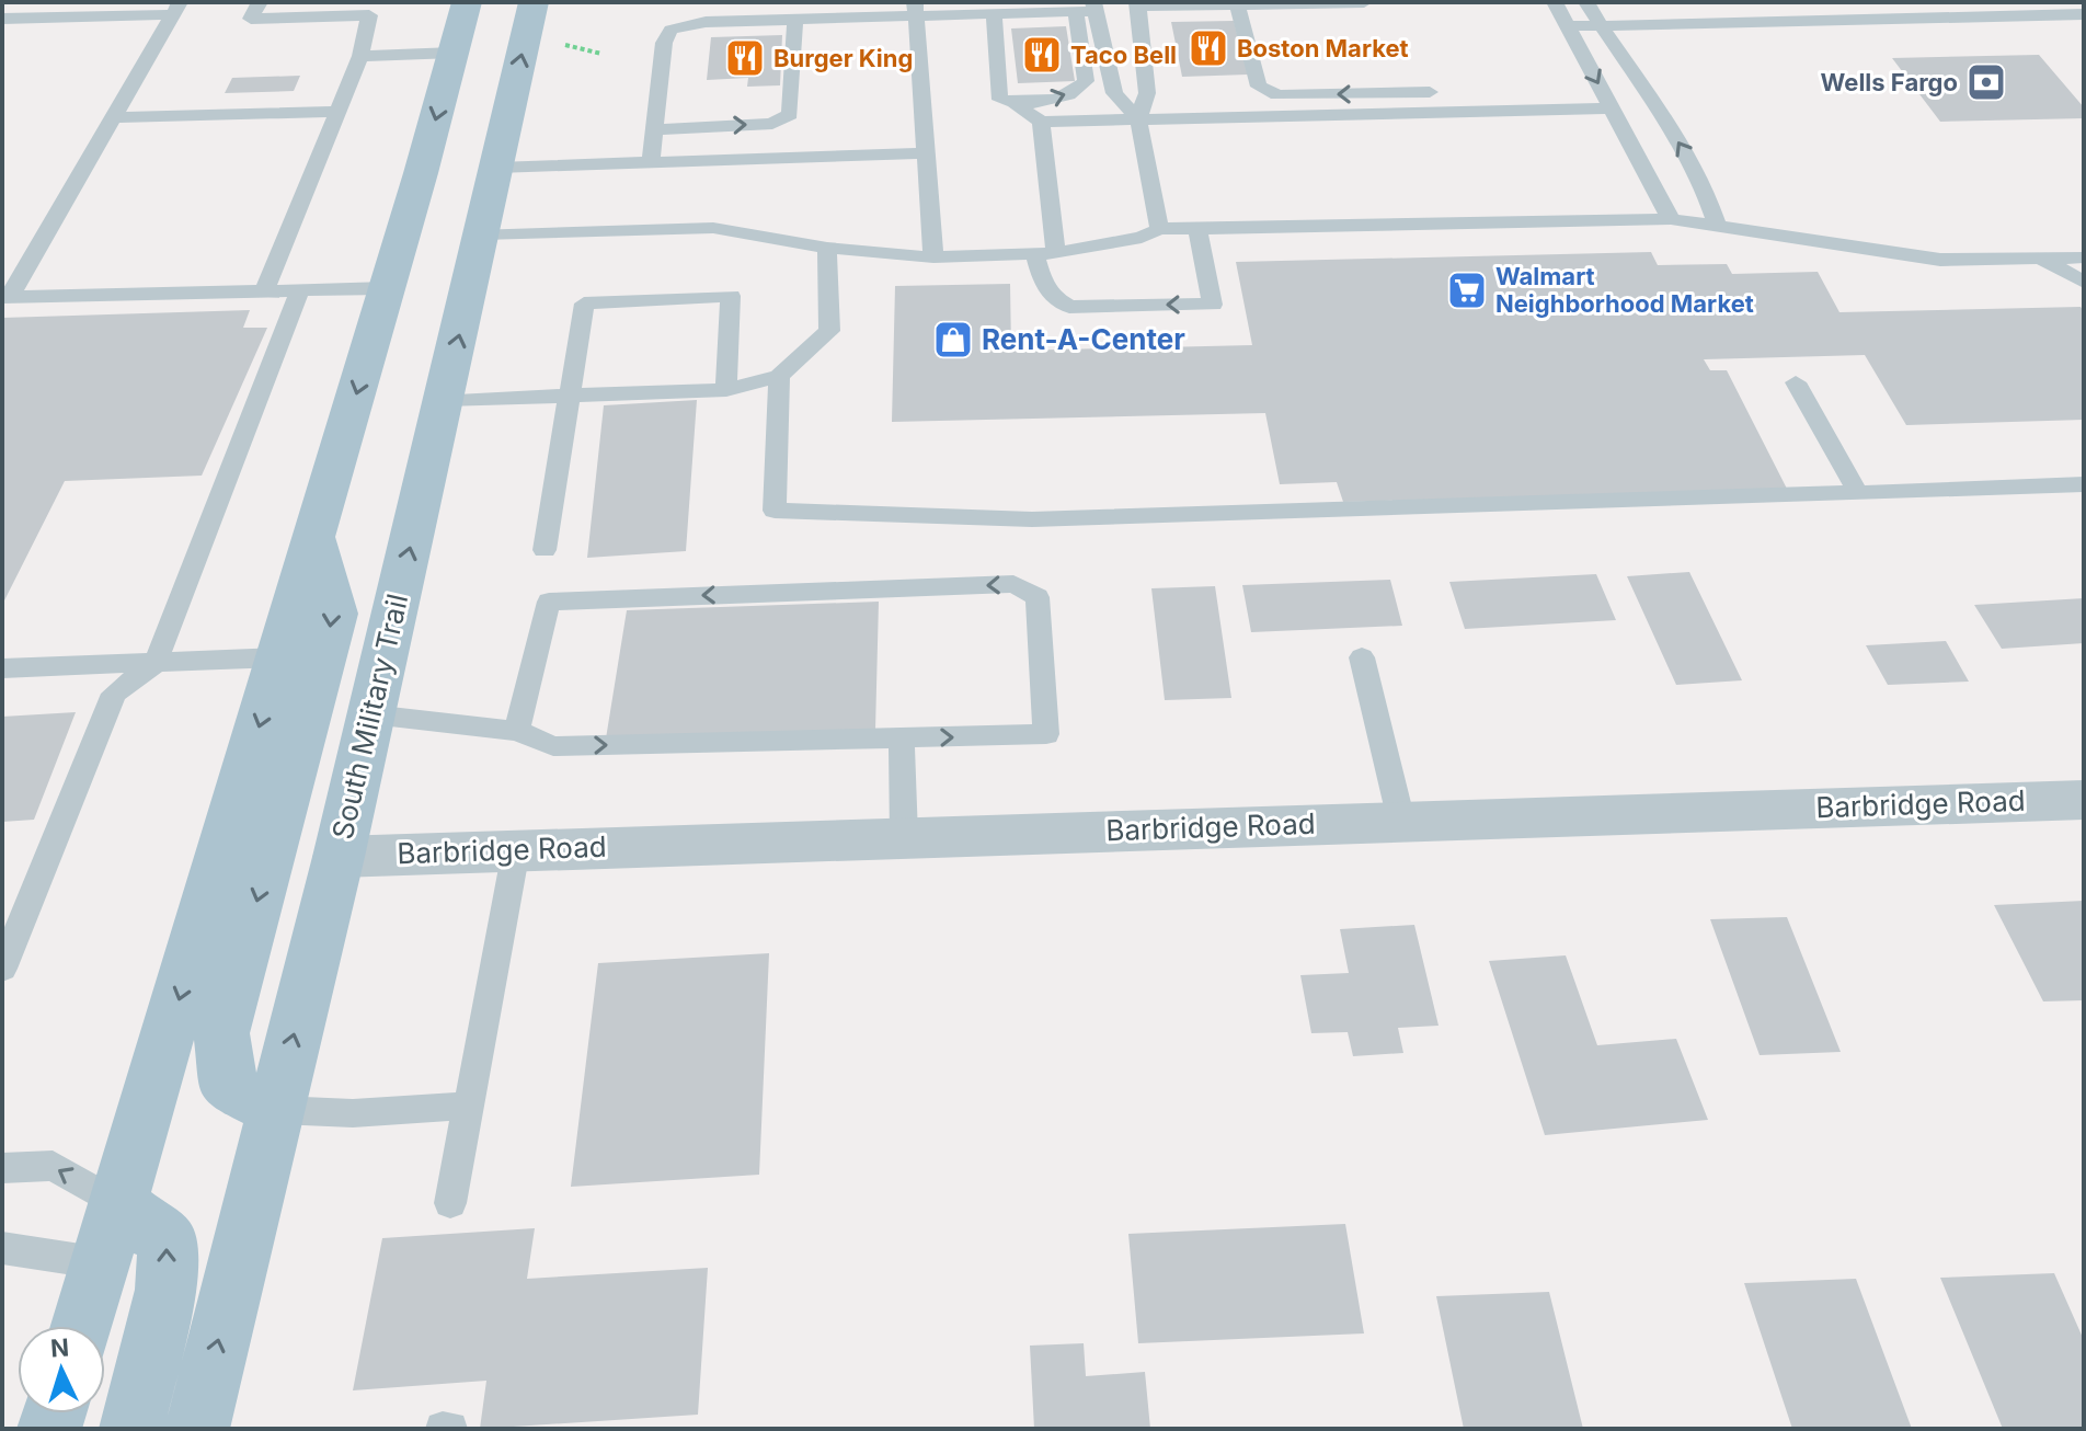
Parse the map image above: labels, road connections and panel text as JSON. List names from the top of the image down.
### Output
{
  "streets": {
    "main road": ["South Military Trail"],
    "street": ["Barbridge Road"]
  },
  "crossings": [
    ["South Military Trail", "Barbridge Road"]
  ],
  "places": {
    "restaurant": ["Boston Market", "Taco Bell", "Burger King"],
    "bank": ["Wells Fargo"],
    "supermarket": ["Walmart Neighborhood Market"],
    "shop": ["Rent-A-Center"]
  },
  "north": "top"
}
